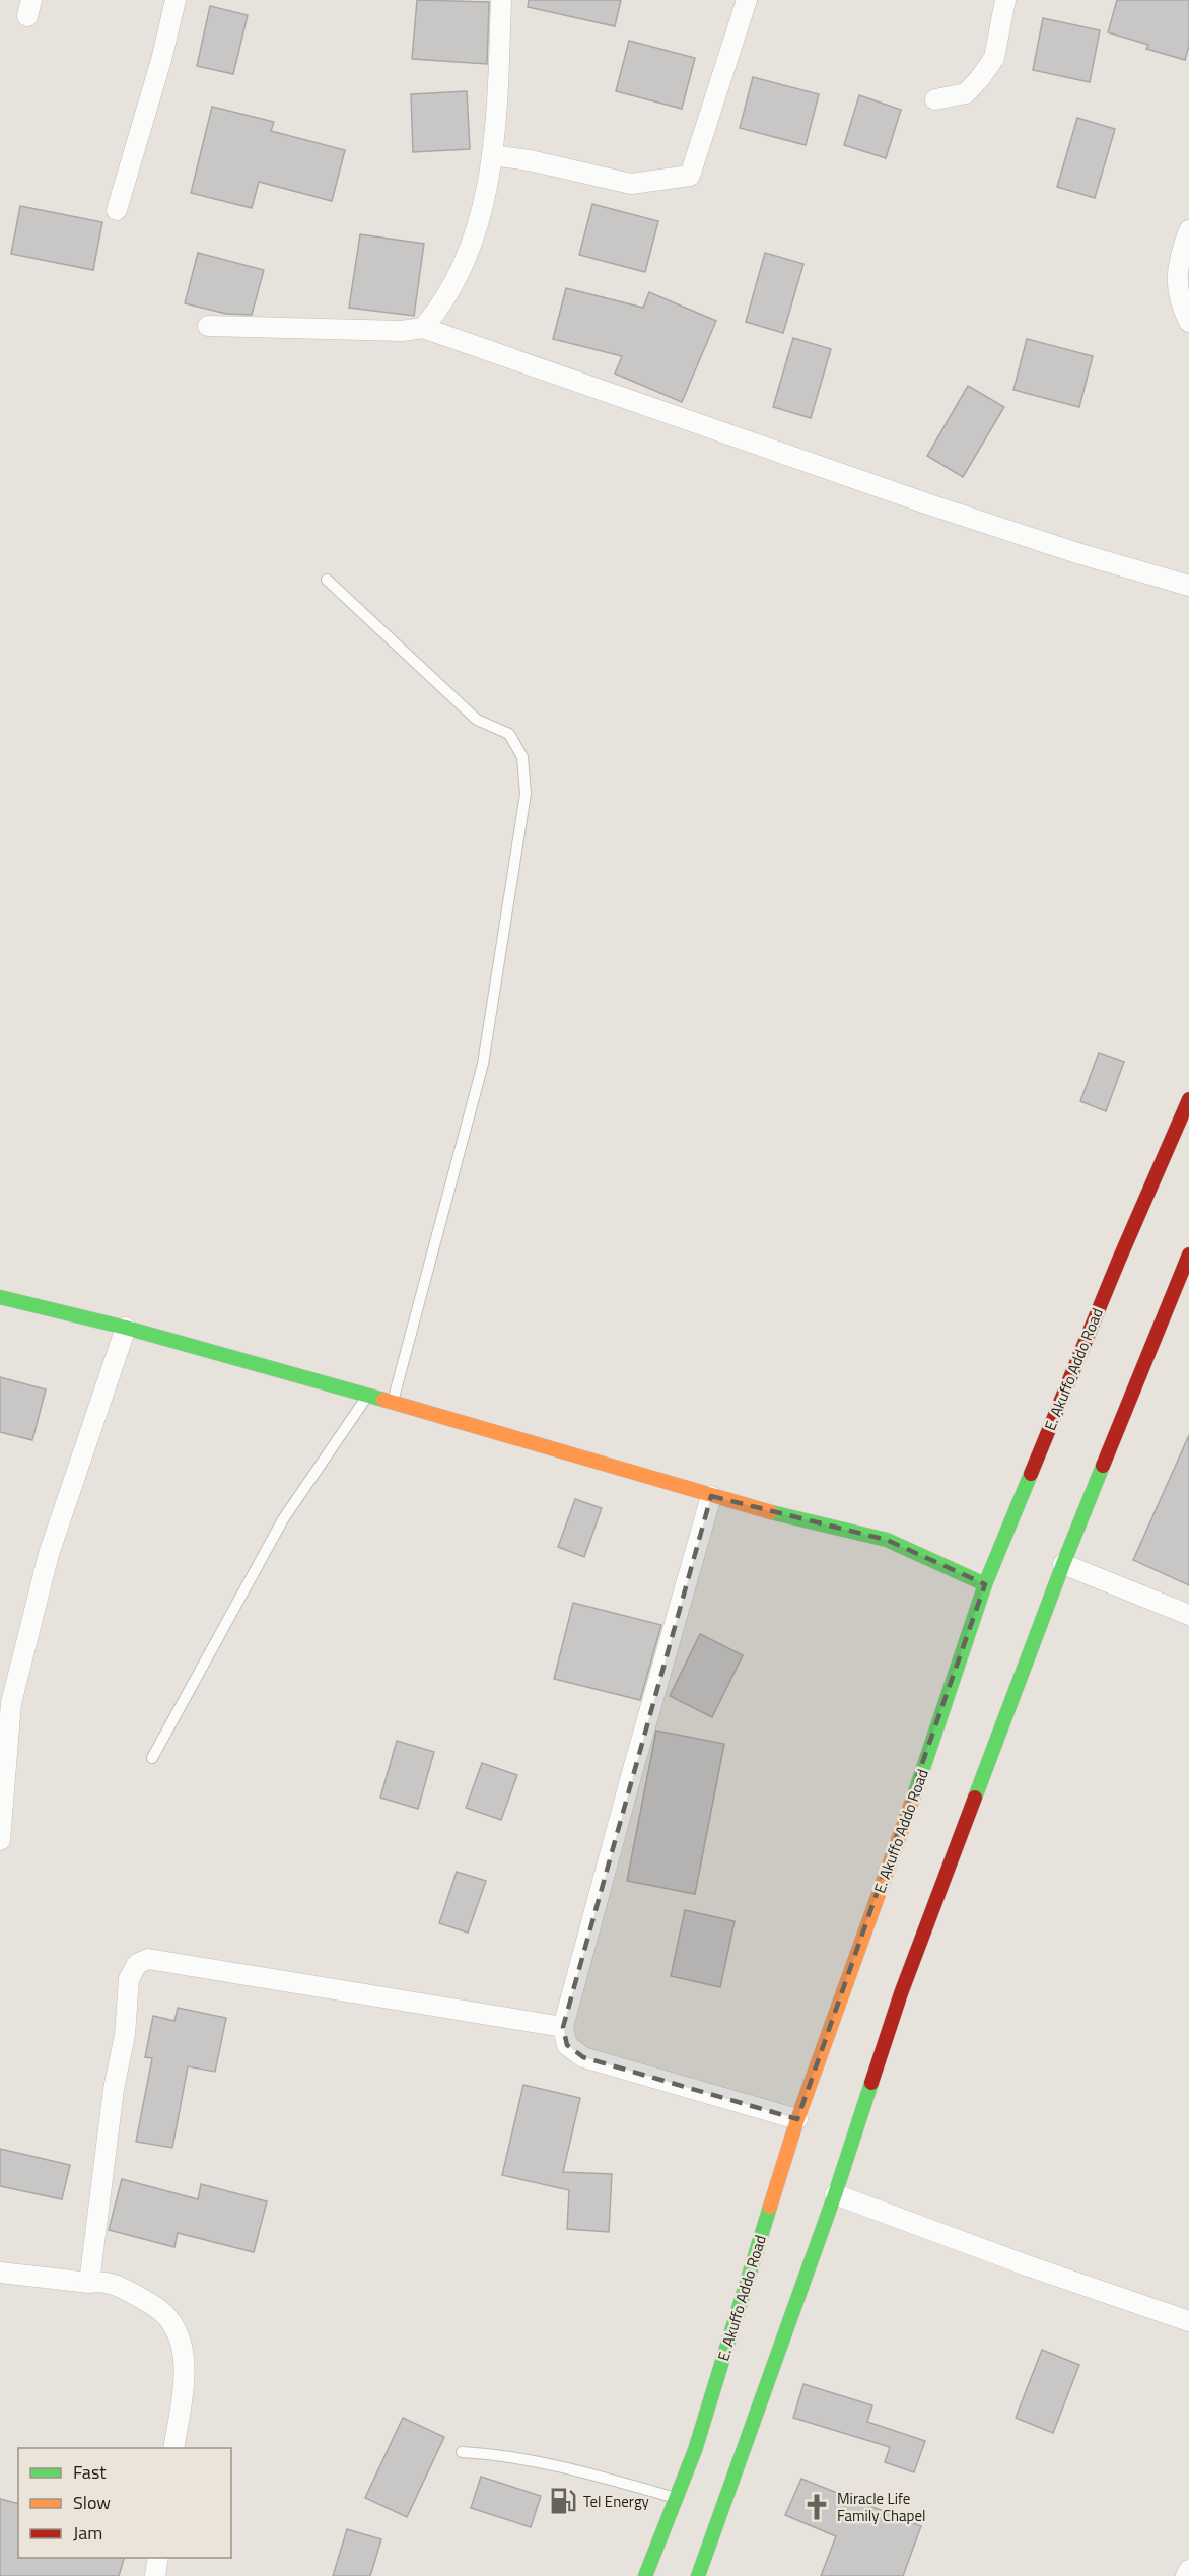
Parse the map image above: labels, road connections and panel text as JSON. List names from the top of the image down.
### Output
{
  "streets": {
    "main road": ["E. Akuffo Addo Road"]
  },
  "places": {
    "fuel station": ["Tel Energy"],
    "church": ["Miracle Life Family Chapel"]
  },
  "legend": ["Fast", "Slow", "Jam"]
}
